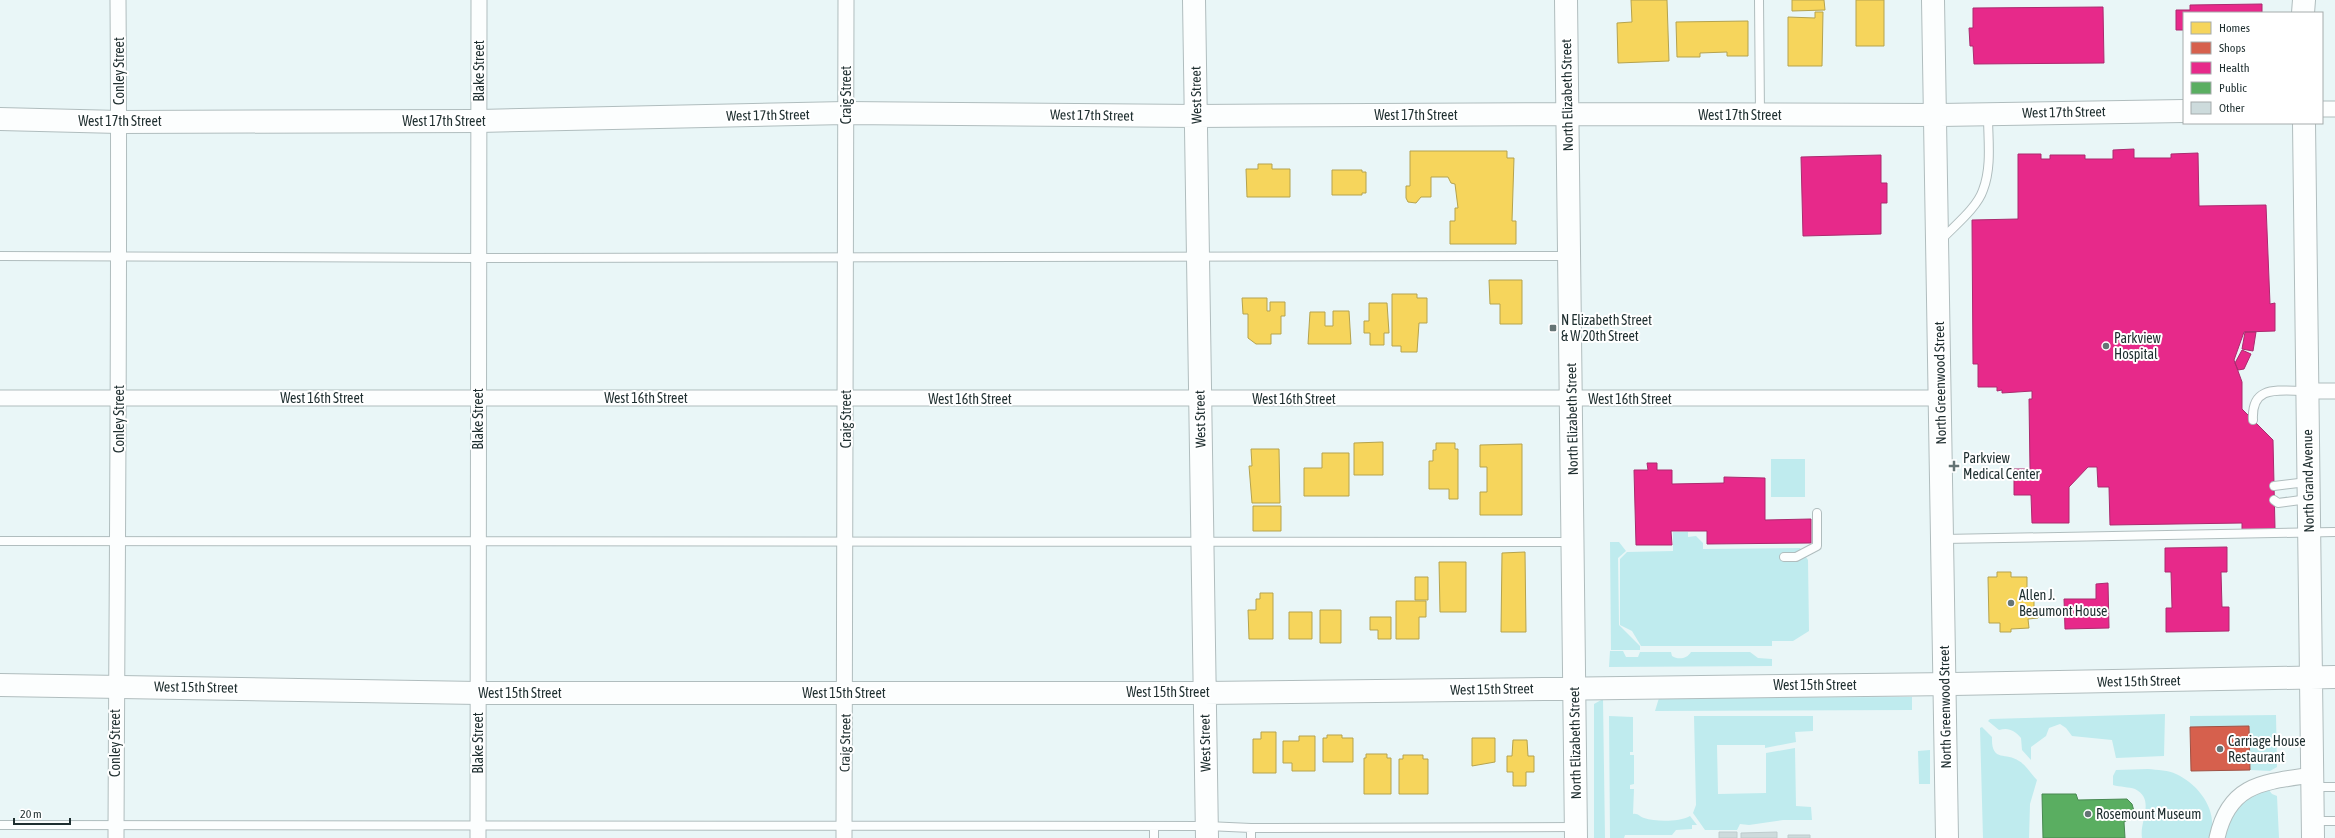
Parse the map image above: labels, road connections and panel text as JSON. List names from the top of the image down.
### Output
{
  "streets": {
    "street": [
      "Conley Street",
      "Blake Street",
      "Craig Street",
      "West Street",
      "North Elizabeth Street",
      "West 17th Street",
      "North Greenwood Street",
      "West 16th Street",
      "North Grand Avenue",
      "West 15th Street"
    ]
  },
  "crossings": [
    ["Conley Street", "West 17th Street"],
    ["Conley Street", "West 16th Street"],
    ["Conley Street", "West 15th Street"],
    ["Blake Street", "West 17th Street"],
    ["Blake Street", "West 16th Street"],
    ["Blake Street", "West 15th Street"],
    ["Craig Street", "West 17th Street"],
    ["Craig Street", "West 16th Street"],
    ["Craig Street", "West 15th Street"],
    ["West Street", "West 17th Street"],
    ["West Street", "West 16th Street"],
    ["West Street", "West 15th Street"],
    ["North Elizabeth Street", "West 17th Street"],
    ["North Elizabeth Street", "West 16th Street"],
    ["North Elizabeth Street", "West 15th Street"],
    ["West 17th Street", "North Greenwood Street"],
    ["North Greenwood Street", "West 16th Street"],
    ["North Greenwood Street", "West 15th Street"],
    ["North Grand Avenue", "West 15th Street"]
  ],
  "places": {
    "transit": ["N Elizabeth Street & W 20th Street"],
    "other": [
      "Parkview Hospital",
      "Allen J. Beaumont House",
      "Carriage House Restaurant",
      "Rosemount Museum"
    ],
    "health": ["Parkview Medical Center"]
  },
  "legend": [
    "Homes",
    "Shops",
    "Health",
    "Public",
    "Other"
  ],
  "scale_bar": "20 m"
}
